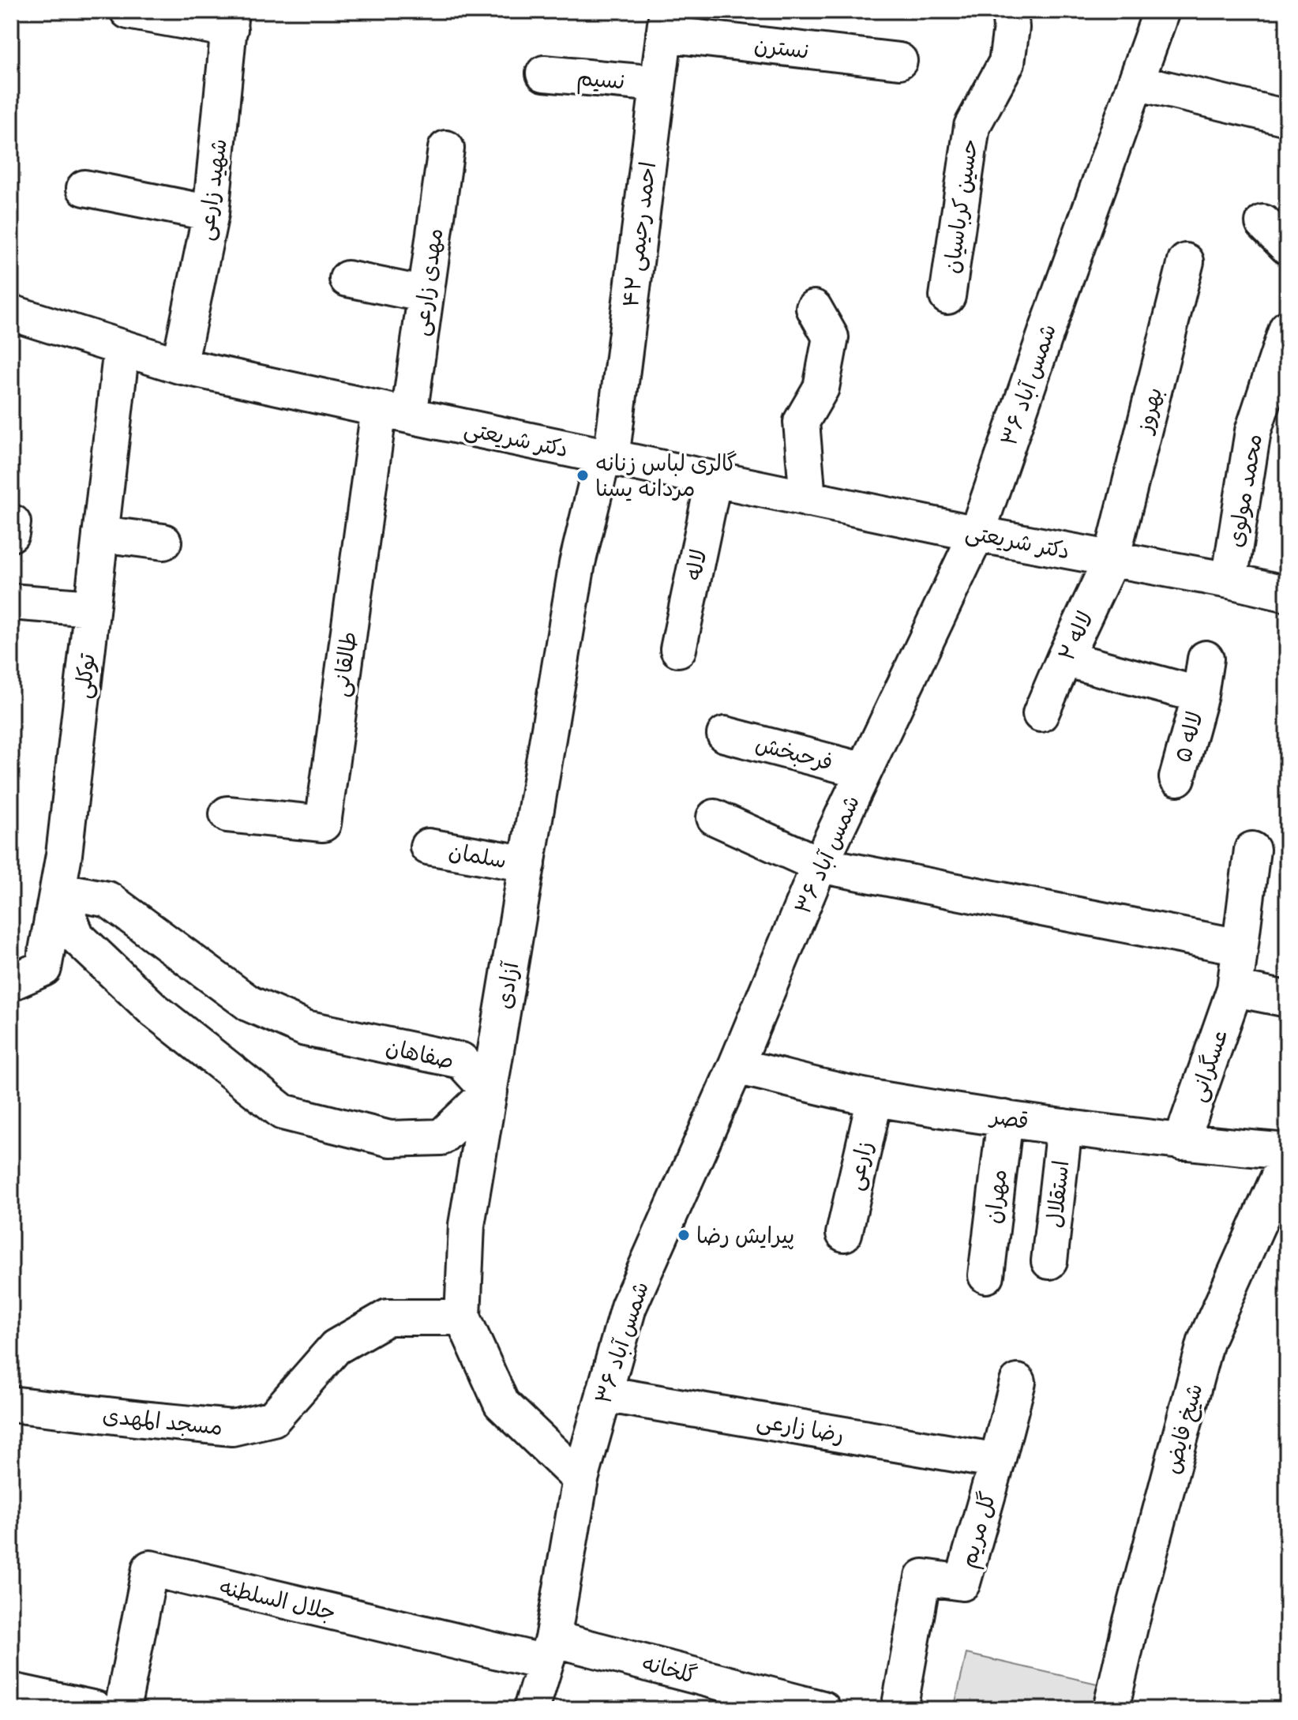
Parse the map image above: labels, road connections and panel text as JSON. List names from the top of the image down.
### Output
{
  "streets": {
    "street": [
      "نسترن",
      "نسیم",
      "شهید زارعی",
      "حسین کرباسیان",
      "۴۲ احمد رحیمی",
      "مهدی زارعی",
      "شمس آباد ۳۶",
      "بهروز",
      "دکتر شریعتی",
      "محمد مولوی",
      "لاله",
      "لاله ۲",
      "طالقانی",
      "توکلی",
      "لاله ۵",
      "فرحبخش",
      "سلمان",
      "آزادی",
      "صفاهان",
      "عسگرانی",
      "قصر",
      "زارعی",
      "استقلال",
      "مهران",
      "مسجد المهدی",
      "رضا زارعی",
      "شیخ فایض",
      "گل مریم",
      "جلال السلطنه",
      "گلخانه"
    ]
  },
  "crossings": [
    ["نسترن", "۴۲ احمد رحیمی"],
    ["نسیم", "۴۲ احمد رحیمی"],
    ["شهید زارعی", "دکتر شریعتی"],
    ["۴۲ احمد رحیمی", "دکتر شریعتی"],
    ["۴۲ احمد رحیمی", "آزادی"],
    ["مهدی زارعی", "دکتر شریعتی"],
    ["مهدی زارعی", "طالقانی"],
    ["شمس آباد ۳۶", "دکتر شریعتی"],
    ["شمس آباد ۳۶", "فرحبخش"],
    ["شمس آباد ۳۶", "آزادی"],
    ["شمس آباد ۳۶", "قصر"],
    ["شمس آباد ۳۶", "رضا زارعی"],
    ["شمس آباد ۳۶", "جلال السلطنه"],
    ["شمس آباد ۳۶", "گلخانه"],
    ["بهروز", "دکتر شریعتی"],
    ["بهروز", "لاله ۲"],
    ["دکتر شریعتی", "محمد مولوی"],
    ["دکتر شریعتی", "لاله"],
    ["دکتر شریعتی", "لاله ۲"],
    ["دکتر شریعتی", "طالقانی"],
    ["دکتر شریعتی", "توکلی"],
    ["دکتر شریعتی", "آزادی"],
    ["توکلی", "صفاهان"],
    ["سلمان", "آزادی"],
    ["آزادی", "صفاهان"],
    ["آزادی", "مسجد المهدی"],
    ["عسگرانی", "قصر"],
    ["قصر", "زارعی"],
    ["قصر", "استقلال"],
    ["قصر", "مهران"],
    ["رضا زارعی", "گل مریم"],
    ["جلال السلطنه", "گلخانه"]
  ],
  "places": ["گالری لباس زنانه مردانه یسنا", "پیرایش رضا"]
}
